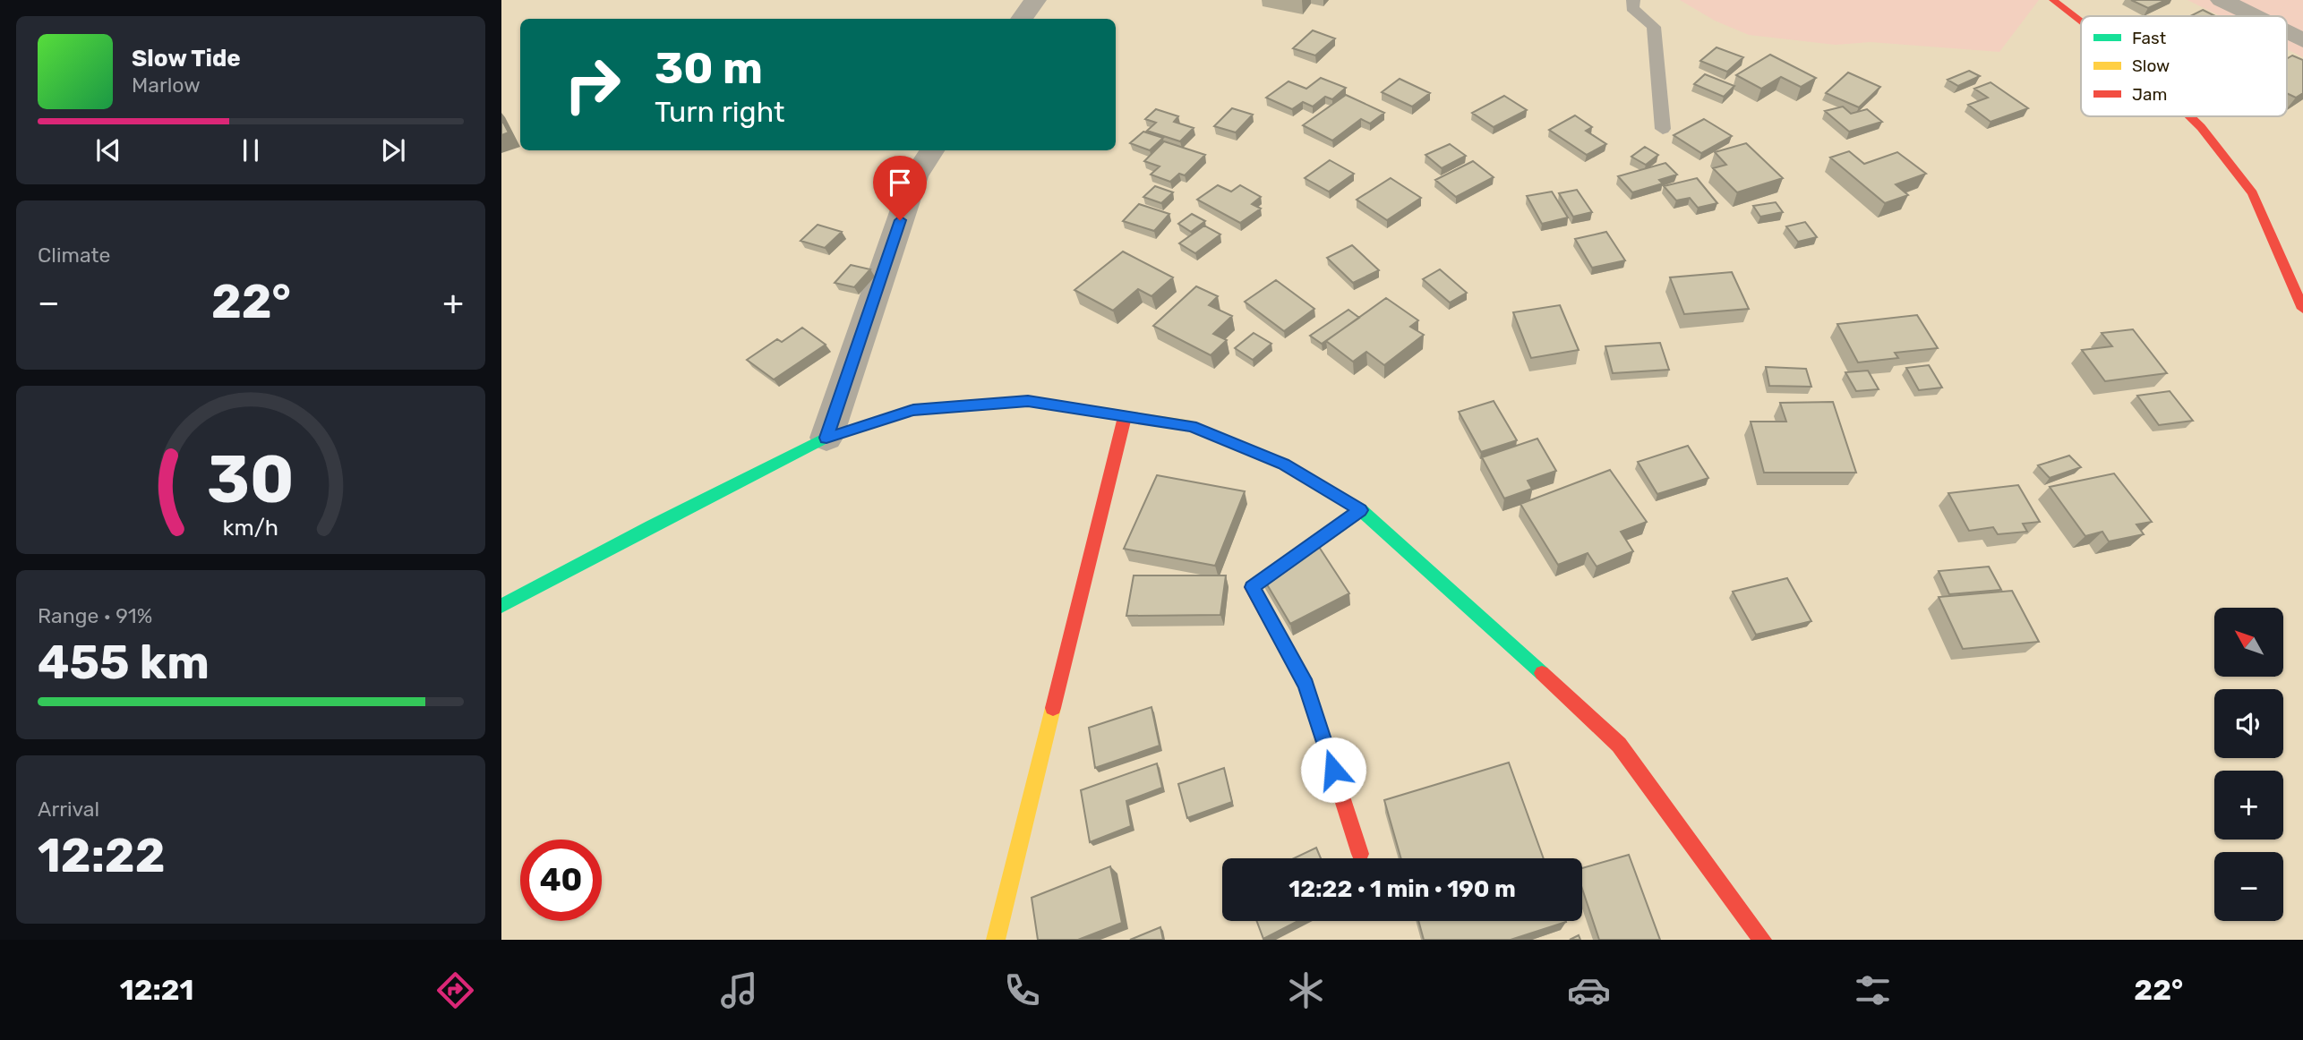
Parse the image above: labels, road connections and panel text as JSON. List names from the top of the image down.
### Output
{
  "legend": ["Fast", "Slow", "Jam"],
  "north": "top left",
  "page": {
    "turn": ["30 m", "Turn right"],
    "song": ["Slow Tide", "Marlow"],
    "tile": [
      "Climate",
      ["Range · 91%", "455 km"],
      ["Arrival", "12:22"]
    ],
    "heat": ["−", "22°", "+"],
    "map_buttons": ["+", "−"],
    "limit": "40",
    "trip": "12:22 · 1 min · 190 m",
    "tabs": ["12:21", "22°"],
    "gauge": ["30", "km/h"]
  }
}
